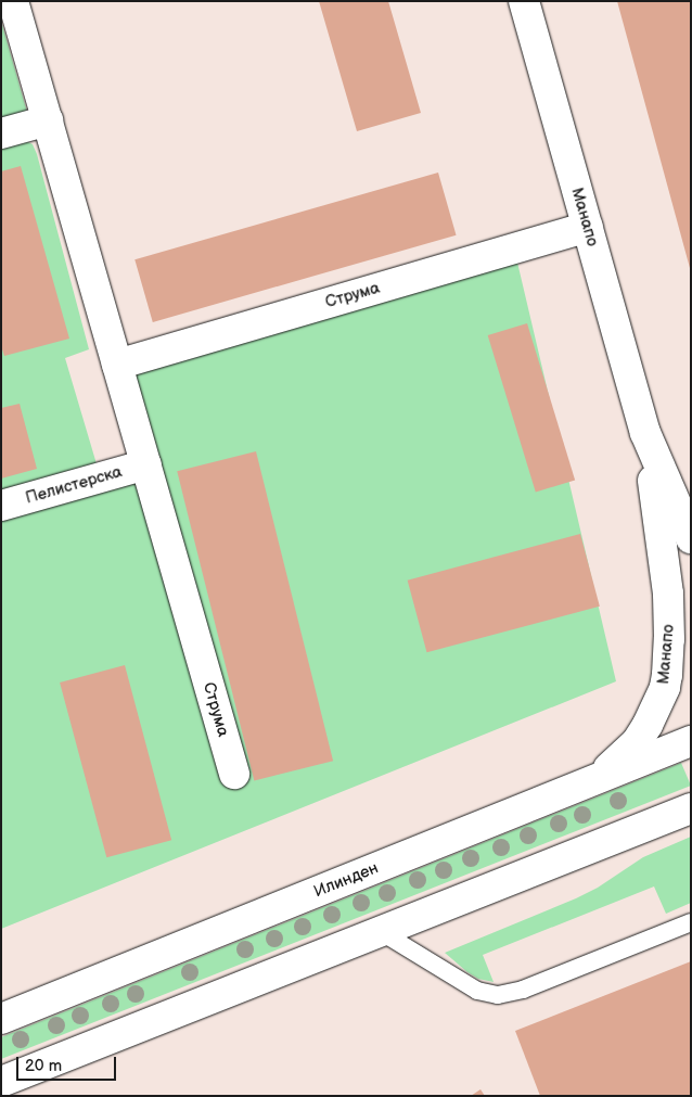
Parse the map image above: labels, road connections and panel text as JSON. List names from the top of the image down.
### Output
{
  "streets": {
    "street": [
      "Манапо",
      "Струма",
      "Пелистерска",
      "Илинден"
    ]
  },
  "crossings": [
    ["Манапо", "Струма"],
    ["Манапо", "Илинден"],
    ["Струма", "Пелистерска"]
  ],
  "scale_bar": "20 m"
}
